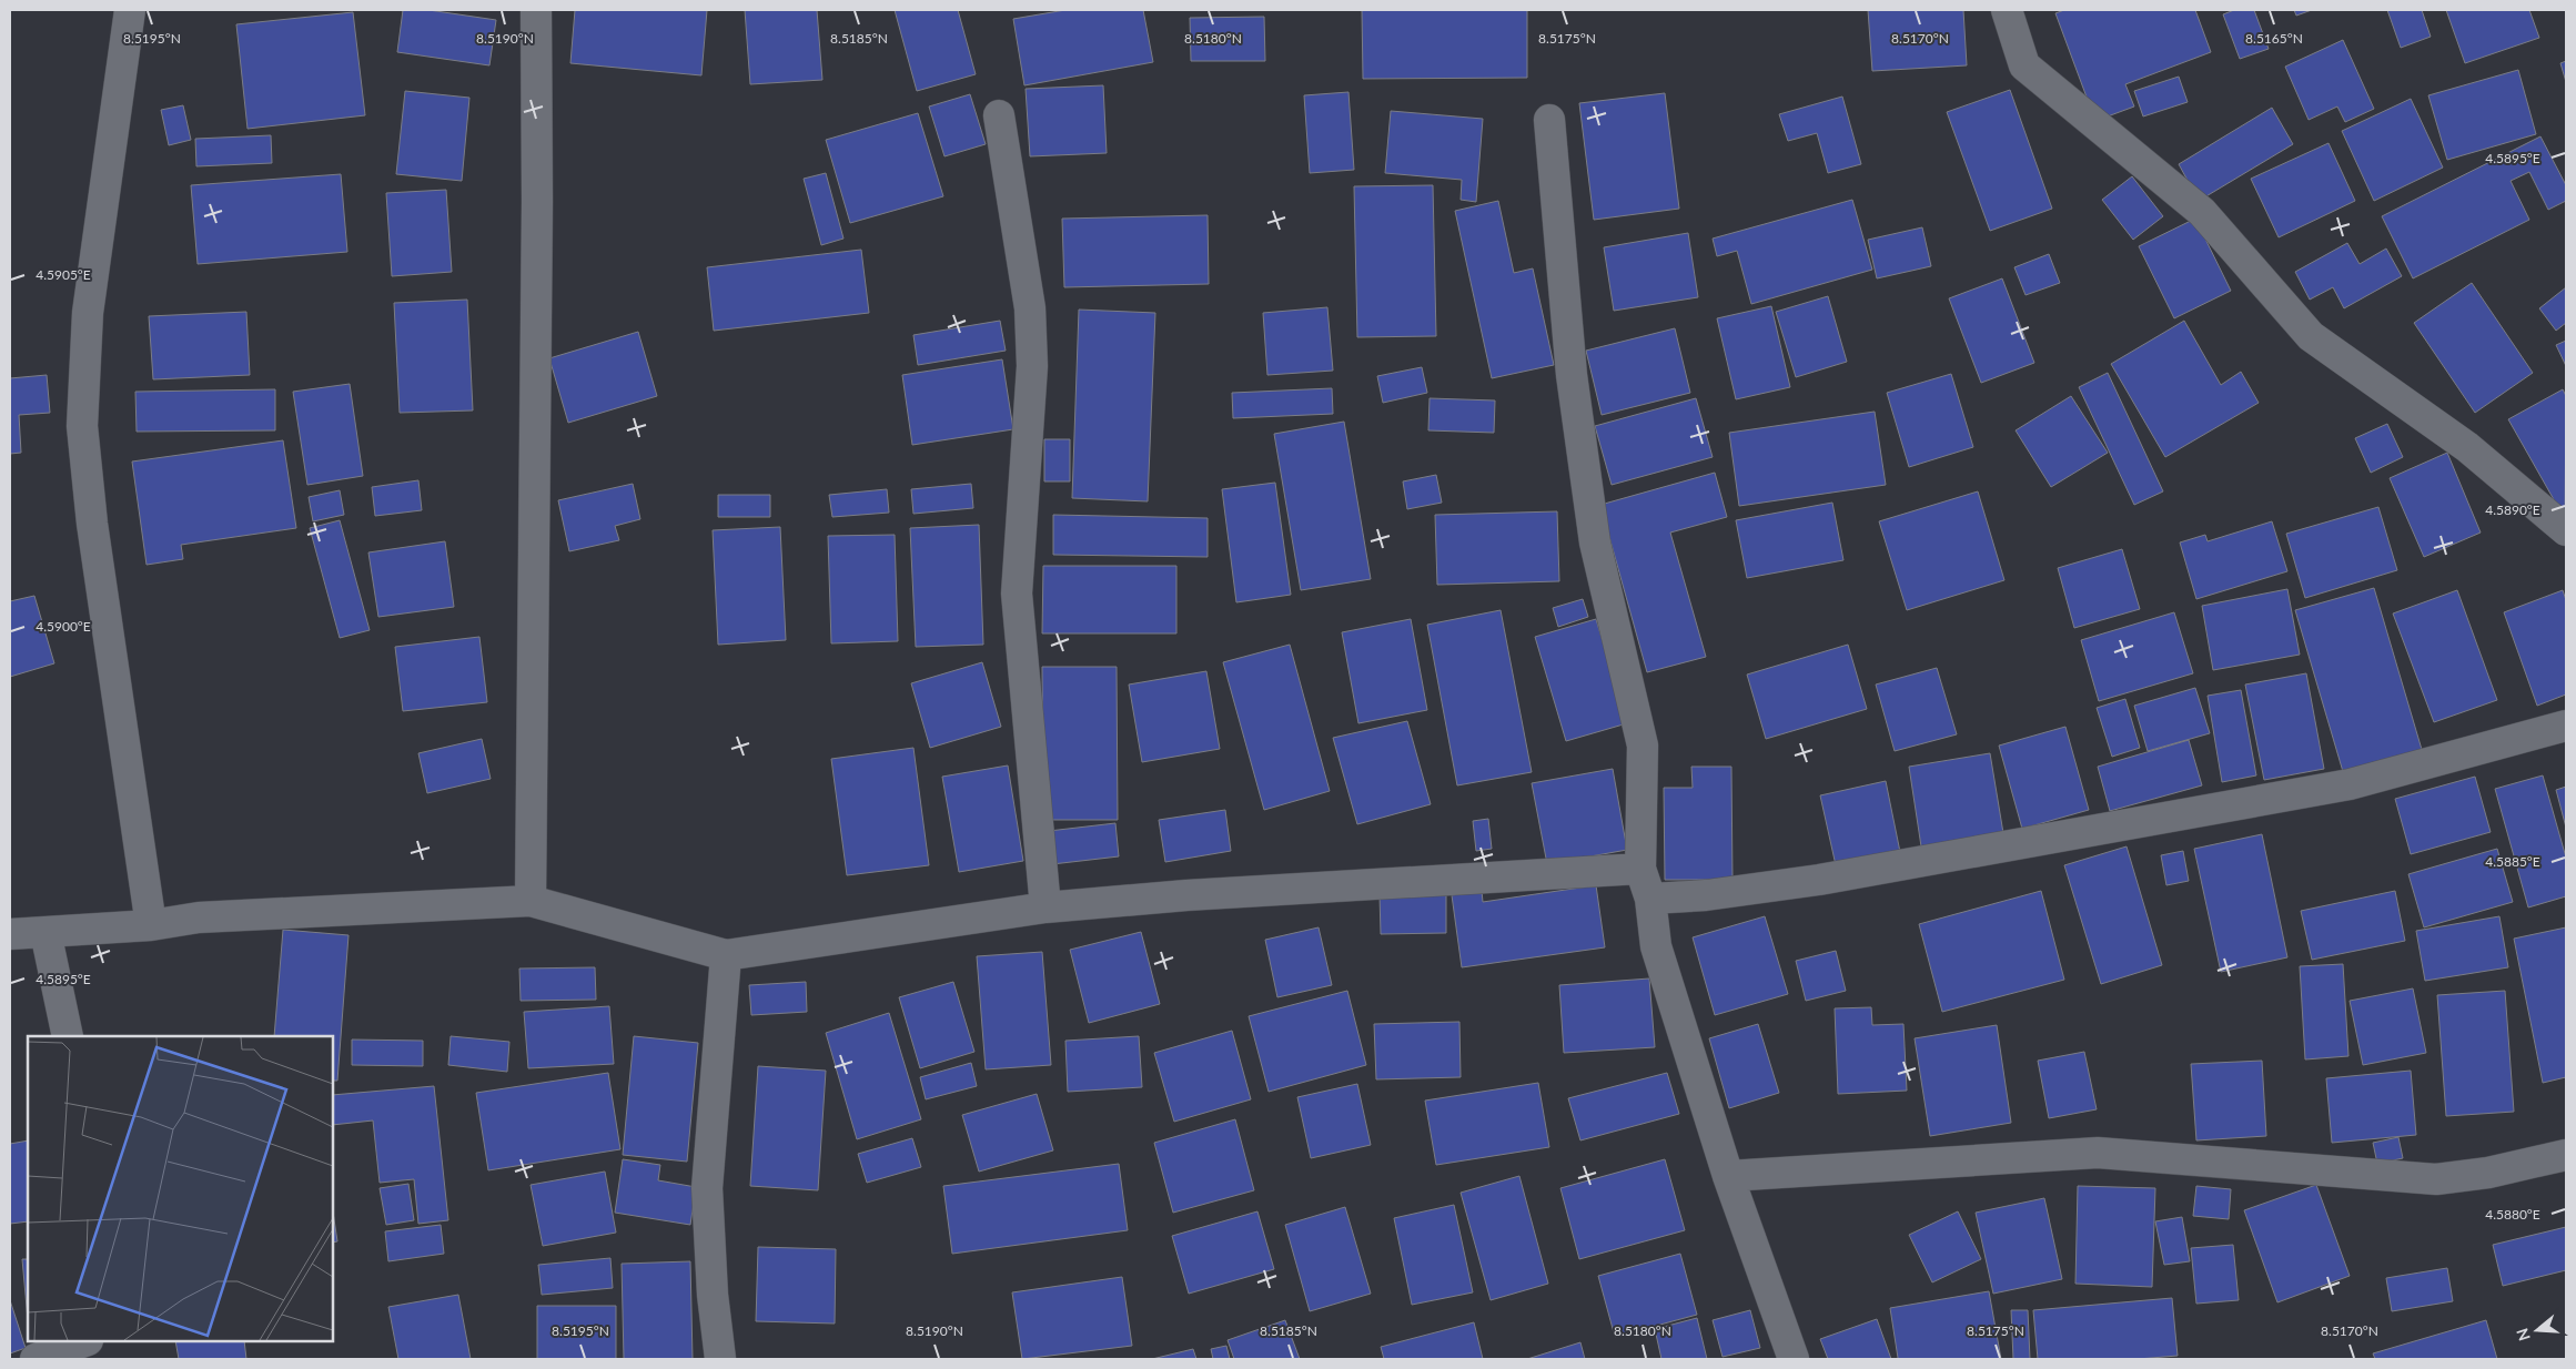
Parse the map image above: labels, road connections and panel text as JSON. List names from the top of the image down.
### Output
{
  "north": "left",
  "coordinates": [
    "8.5195°N",
    "8.5190°N",
    "8.5185°N",
    "8.5180°N",
    "8.5175°N",
    "8.5170°N",
    "8.5165°N",
    "4.5895°E",
    "4.5905°E",
    "4.5890°E",
    "4.5900°E",
    "4.5885°E",
    "4.5880°E"
  ]
}
